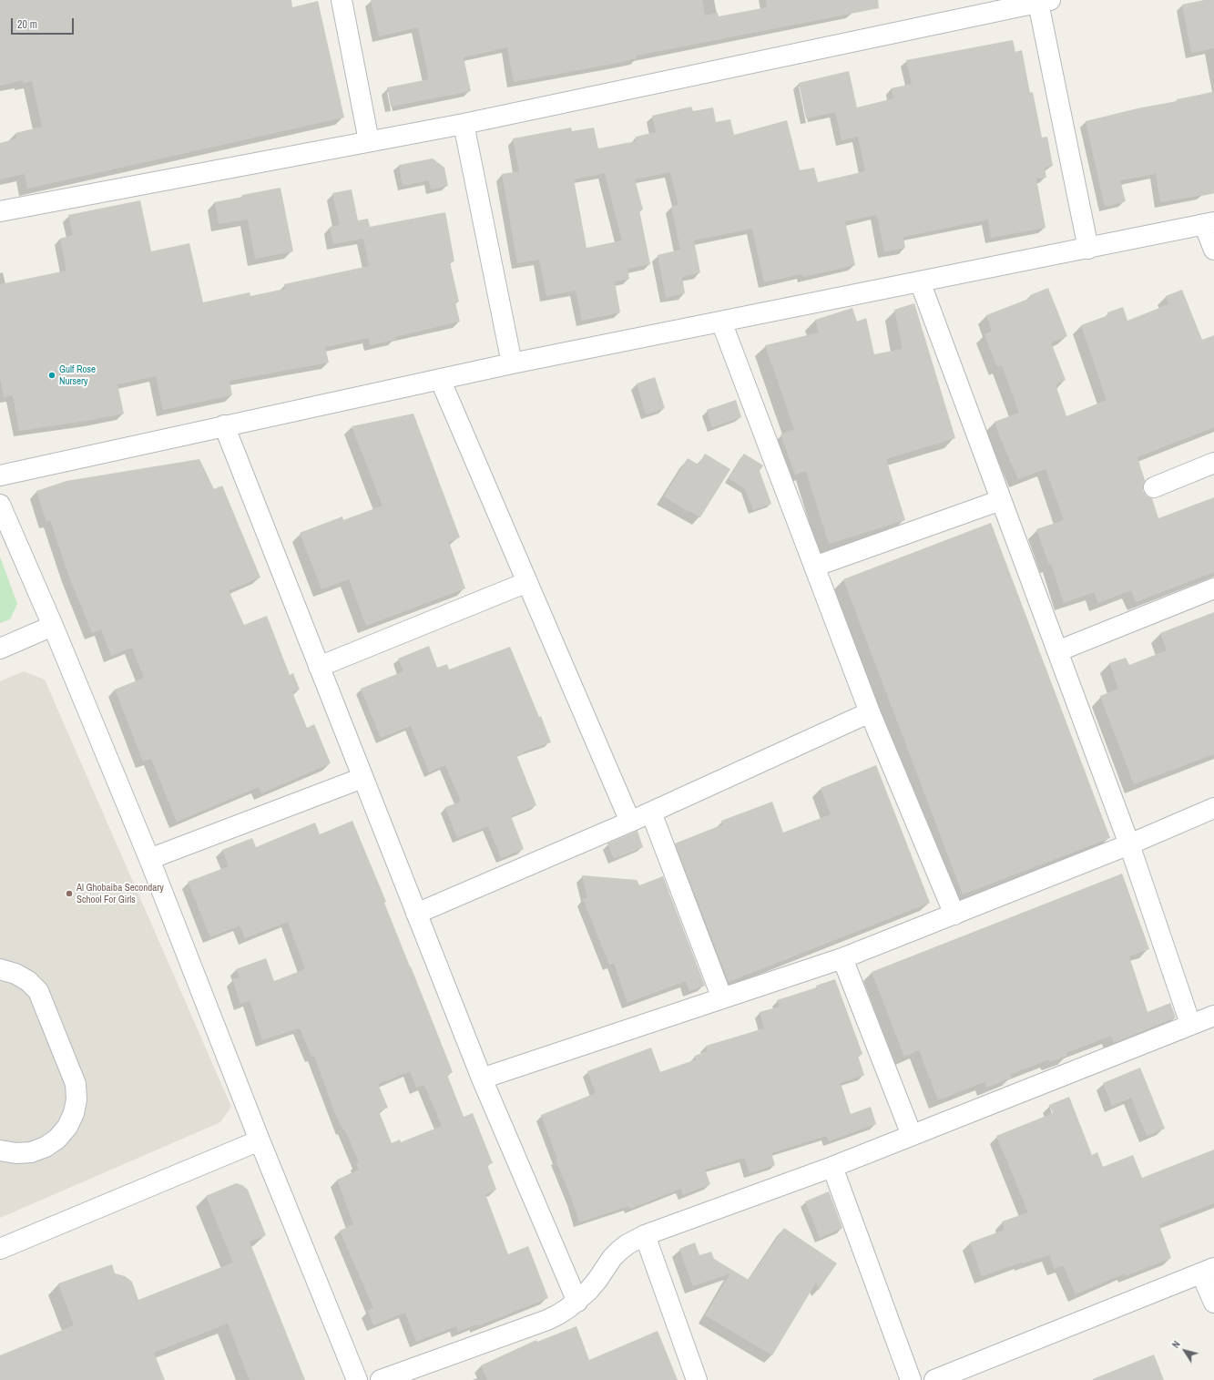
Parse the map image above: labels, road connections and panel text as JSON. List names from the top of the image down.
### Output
{
  "places": ["Gulf Rose Nursery", "Al Ghobaiba Secondary School For Girls"],
  "scale_bar": "20 m",
  "north": "top left"
}
